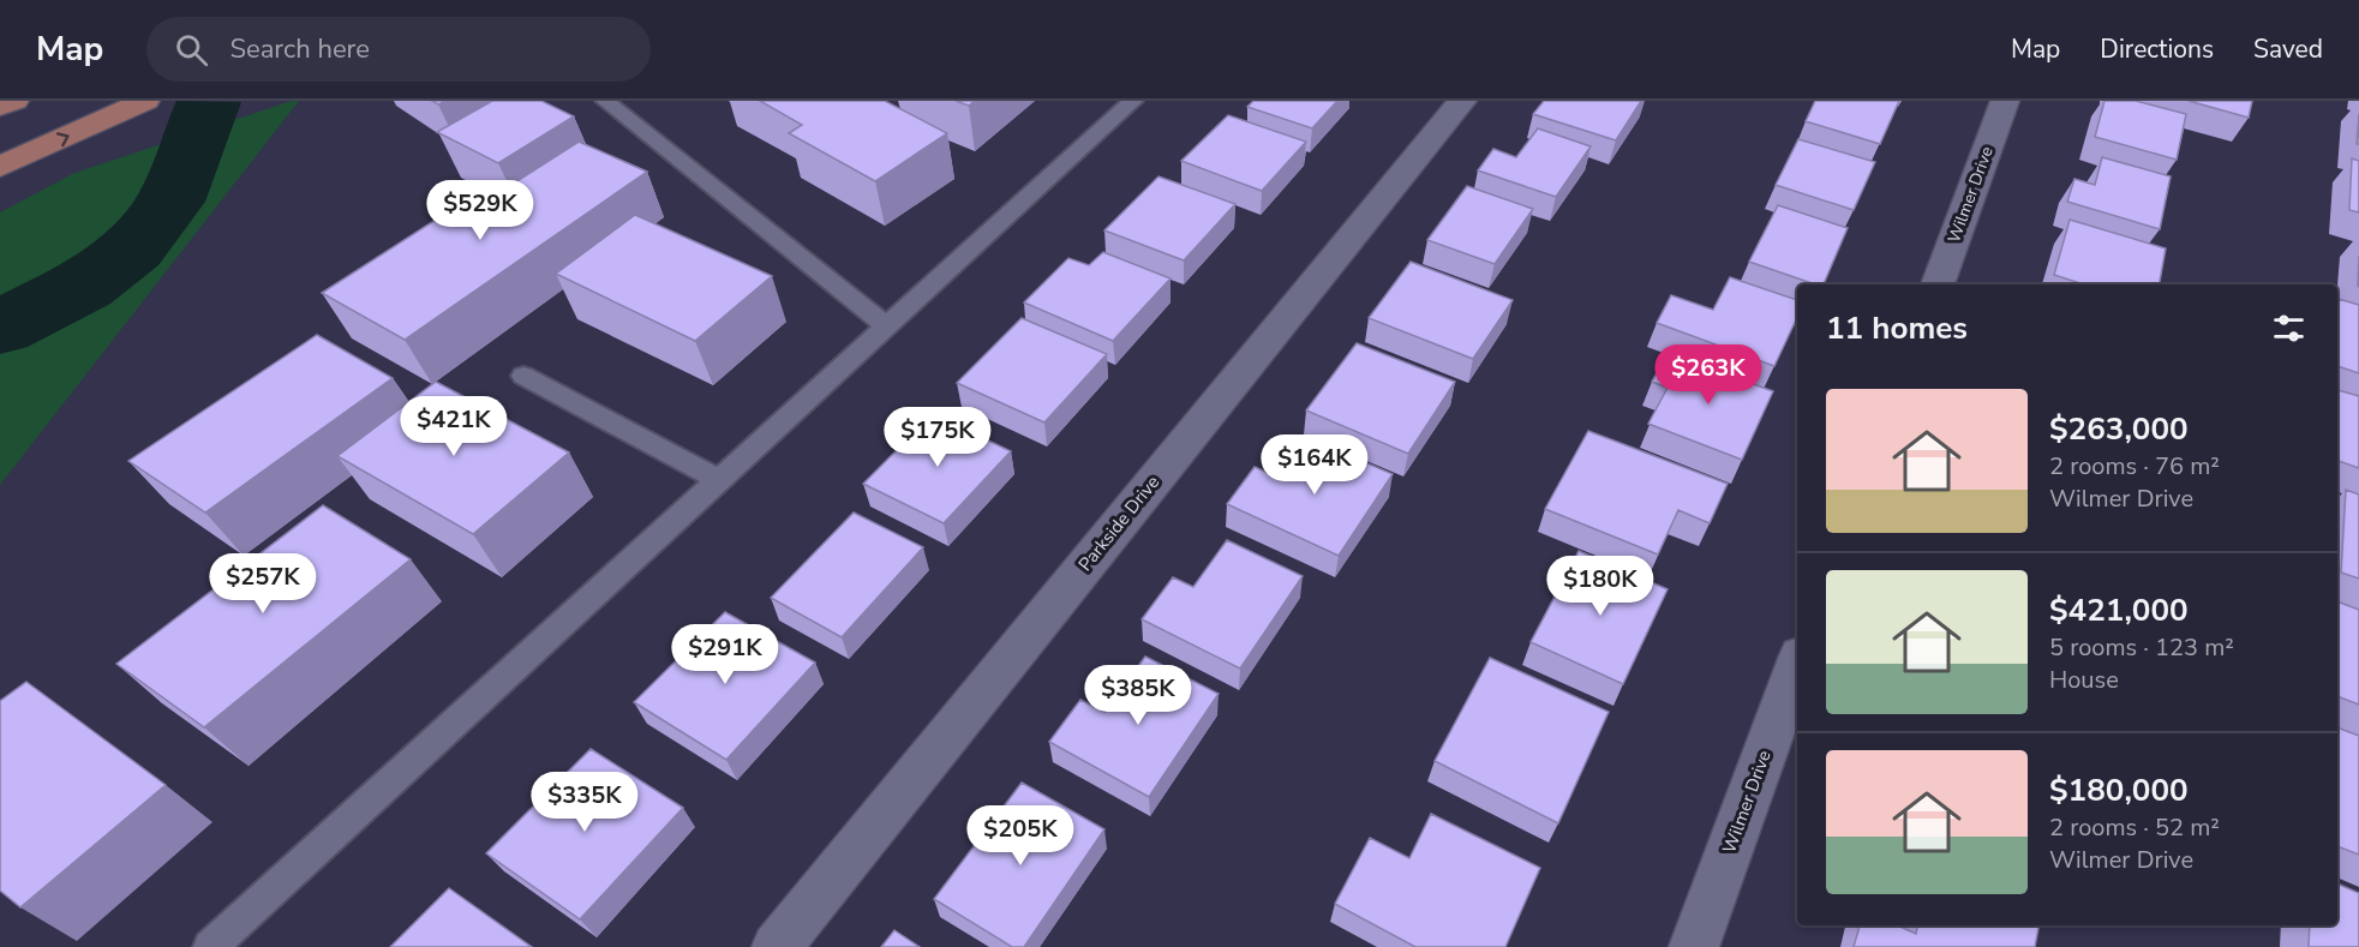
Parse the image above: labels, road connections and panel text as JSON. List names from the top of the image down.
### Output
{
  "streets": {
    "street": ["Wilmer Drive", "Parkside Drive"]
  },
  "page": {
    "header": "Map",
    "search": "Search here",
    "nav": ["Map", "Directions", "Saved"],
    "price": [
      "$529K",
      "$263K",
      "$421K",
      "$175K",
      "$164K",
      "$257K",
      "$180K",
      "$291K",
      "$385K",
      "$335K",
      "$205K"
    ],
    "heading": "11 homes",
    "list": [
      {
        "name": "$263,000",
        "note": "2 rooms · 76 m² · Wilmer Drive"
      },
      {
        "name": "$421,000",
        "note": "5 rooms · 123 m² · House"
      },
      {
        "name": "$180,000",
        "note": "2 rooms · 52 m² · Wilmer Drive"
      }
    ]
  }
}
